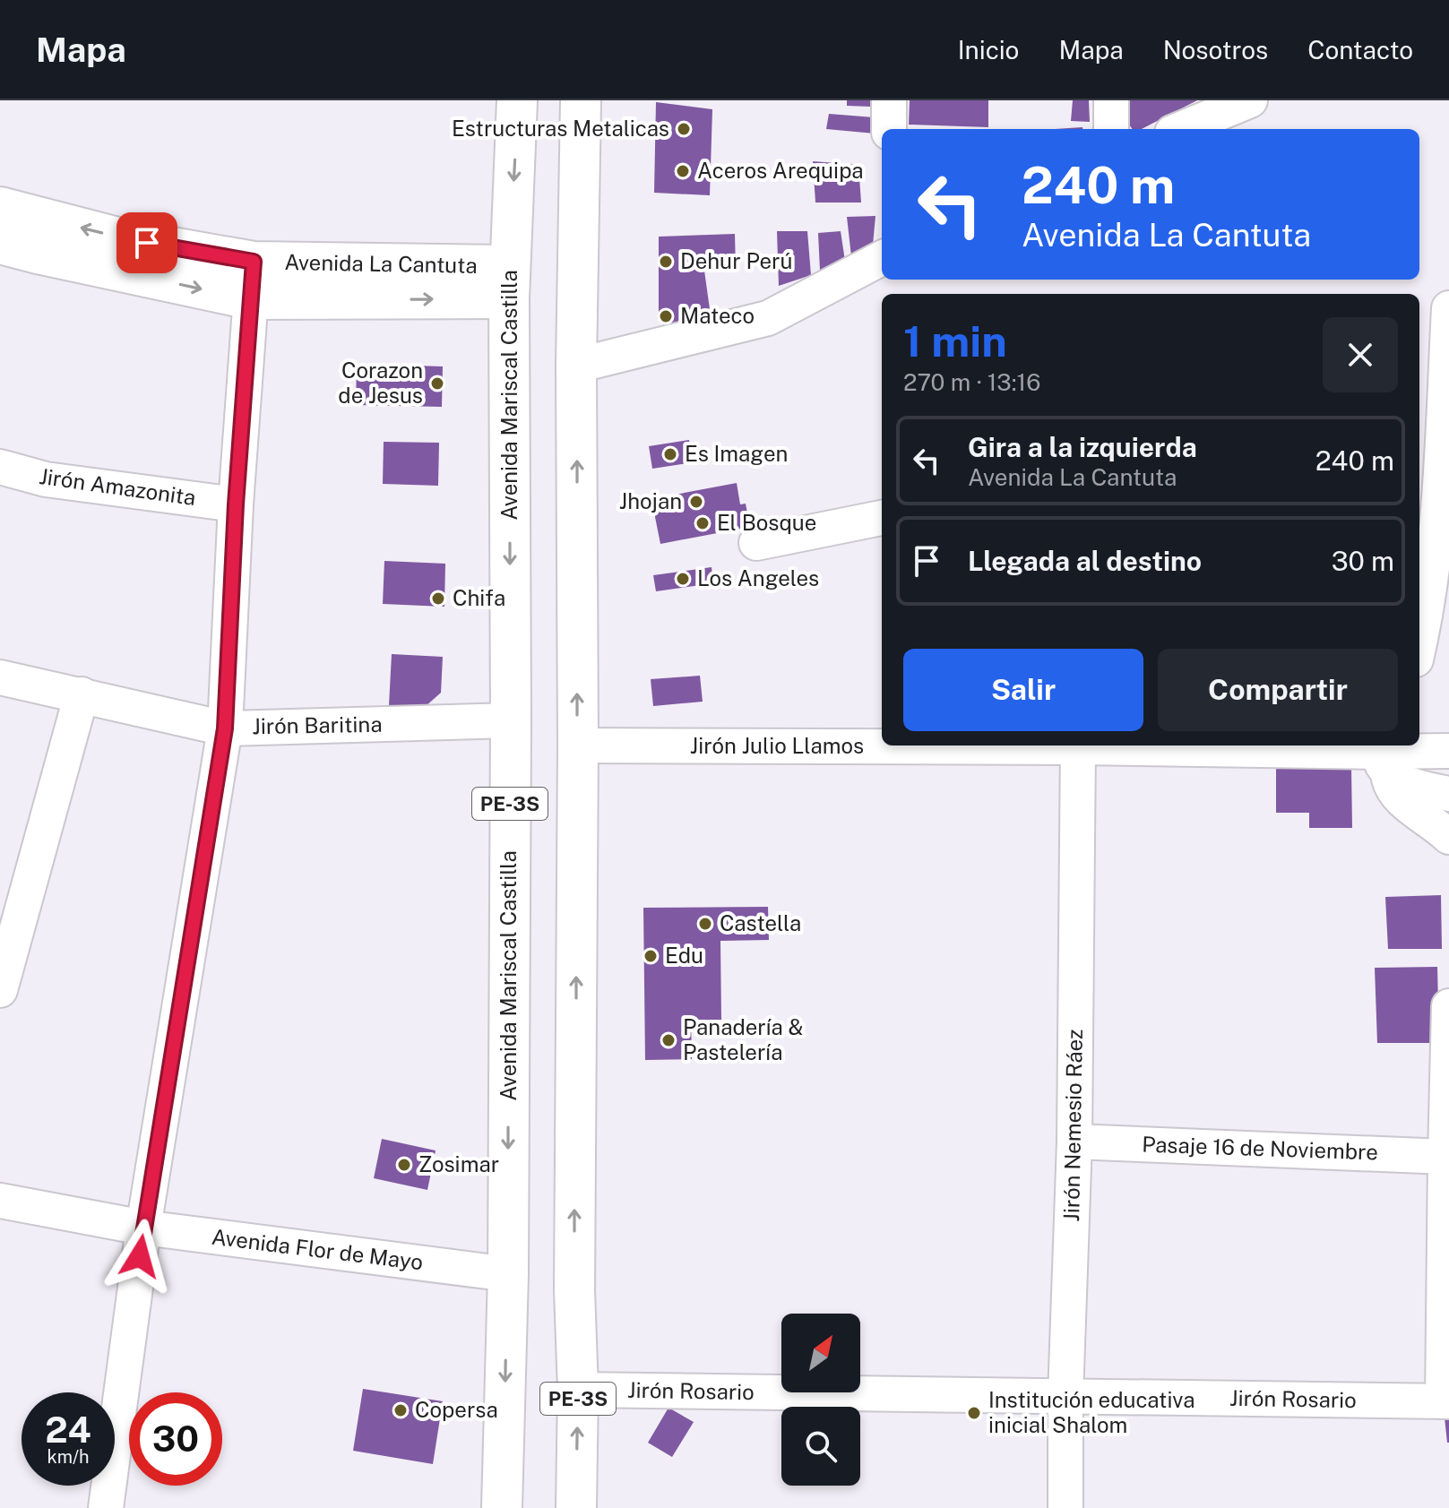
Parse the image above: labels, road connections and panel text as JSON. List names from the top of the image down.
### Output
{
  "streets": {
    "main road": ["Avenida La Cantuta", "Avenida Mariscal Castilla", "PE-3S"],
    "street": [
      "Jirón Amazonita",
      "Jirón Baritina",
      "Jirón Julio Llamos",
      "Jirón Nemesio Ráez",
      "Pasaje 16 de Noviembre",
      "Avenida Flor de Mayo",
      "Jirón Rosario"
    ]
  },
  "crossings": [
    ["Avenida La Cantuta", "Avenida Mariscal Castilla"],
    ["Avenida Mariscal Castilla", "Jirón Baritina"],
    ["Avenida Mariscal Castilla", "Avenida Flor de Mayo"],
    ["Jirón Julio Llamos", "PE-3S"],
    ["PE-3S", "Jirón Rosario"],
    ["Jirón Nemesio Ráez", "Pasaje 16 de Noviembre"],
    ["Jirón Nemesio Ráez", "Jirón Rosario"]
  ],
  "places": [
    "Estructuras Metalicas",
    "Aceros Arequipa",
    "Dehur Perú",
    "Mateco",
    "Corazon de Jesus",
    "Es Imagen",
    "Jhojan",
    "El Bosque",
    "Los Angeles",
    "Chifa",
    "Castella",
    "Edu",
    "Panadería & Pastelería",
    "Zosimar",
    "Copersa",
    "Institución educativa inicial Shalom"
  ],
  "north": "top right",
  "page": {
    "header": "Mapa",
    "nav": [
      "Inicio",
      "Mapa",
      "Nosotros",
      "Contacto"
    ],
    "turn": ["240 m", "Avenida La Cantuta"],
    "heading": ["1 min", "270 m · 13:16"],
    "list": [
      {
        "name": "Gira a la izquierda",
        "note": "Avenida La Cantuta",
        "value": "240 m"
      },
      {
        "name": "Llegada al destino",
        "value": "30 m"
      }
    ],
    "buttons": ["Salir", "Compartir"],
    "speed": "24 km/h",
    "limit": "30"
  }
}
